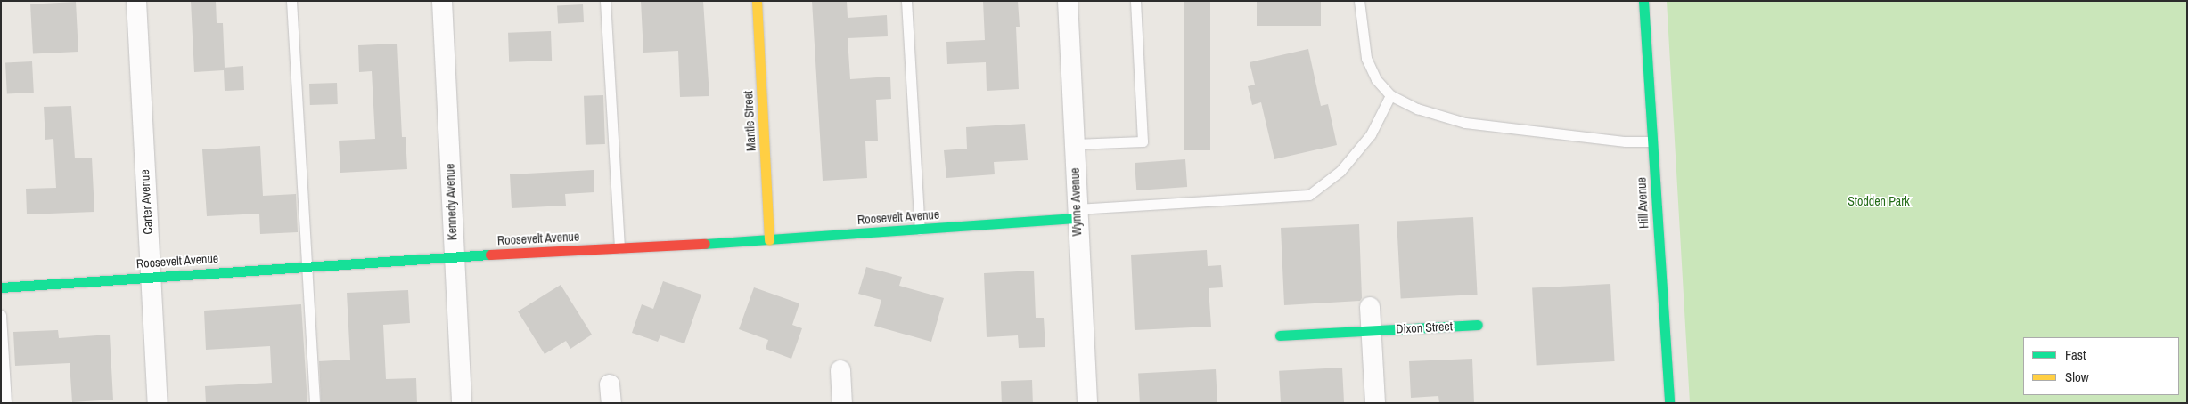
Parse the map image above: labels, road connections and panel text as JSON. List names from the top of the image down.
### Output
{
  "streets": {
    "street": [
      "Mantle Street",
      "Carter Avenue",
      "Kennedy Avenue",
      "Wynne Avenue",
      "Hill Avenue",
      "Roosevelt Avenue",
      "Dixon Street"
    ]
  },
  "crossings": [
    ["Mantle Street", "Roosevelt Avenue"],
    ["Carter Avenue", "Roosevelt Avenue"],
    ["Kennedy Avenue", "Roosevelt Avenue"],
    ["Wynne Avenue", "Roosevelt Avenue"]
  ],
  "parks": ["Stodden Park"],
  "legend": ["Fast", "Slow"]
}
